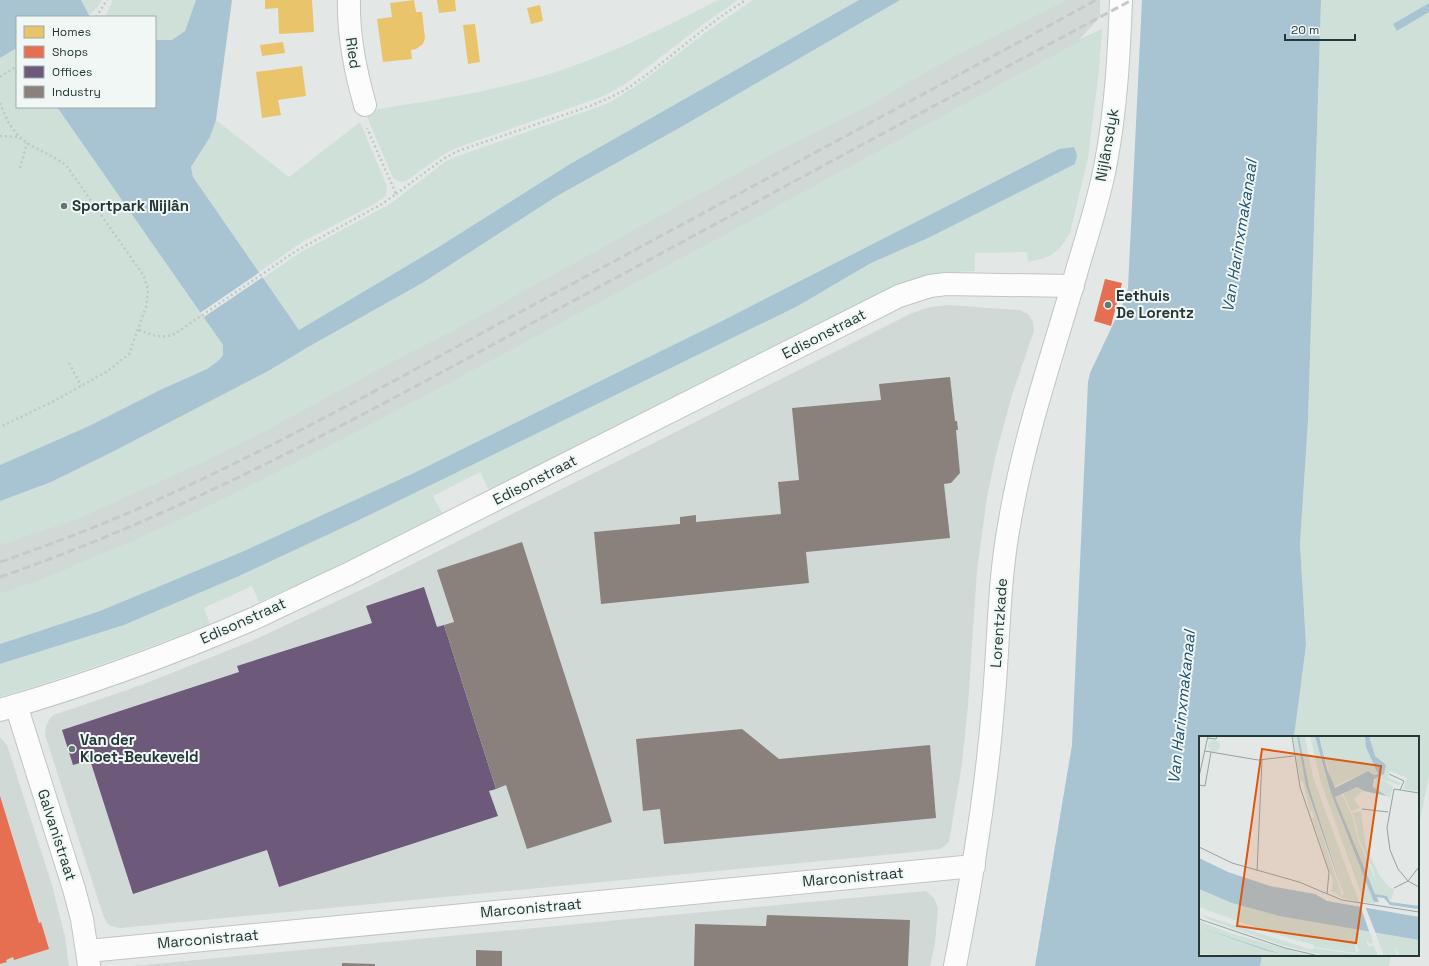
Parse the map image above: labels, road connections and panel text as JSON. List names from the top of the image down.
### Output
{
  "streets": {
    "street": [
      "Ried",
      "Nijlânsdyk",
      "Edisonstraat",
      "Lorentzkade",
      "Galvanistraat",
      "Marconistraat"
    ]
  },
  "crossings": [
    ["Nijlânsdyk", "Edisonstraat"],
    ["Nijlânsdyk", "Lorentzkade"],
    ["Edisonstraat", "Lorentzkade"],
    ["Edisonstraat", "Galvanistraat"],
    ["Lorentzkade", "Marconistraat"],
    ["Galvanistraat", "Marconistraat"]
  ],
  "water": ["Van Harinxmakanaal"],
  "places": ["Sportpark Nijlân", "Eethuis De Lorentz", "Van der Kloet-Beukeveld"],
  "legend": [
    "Homes",
    "Shops",
    "Offices",
    "Industry"
  ],
  "scale_bar": "20 m"
}
